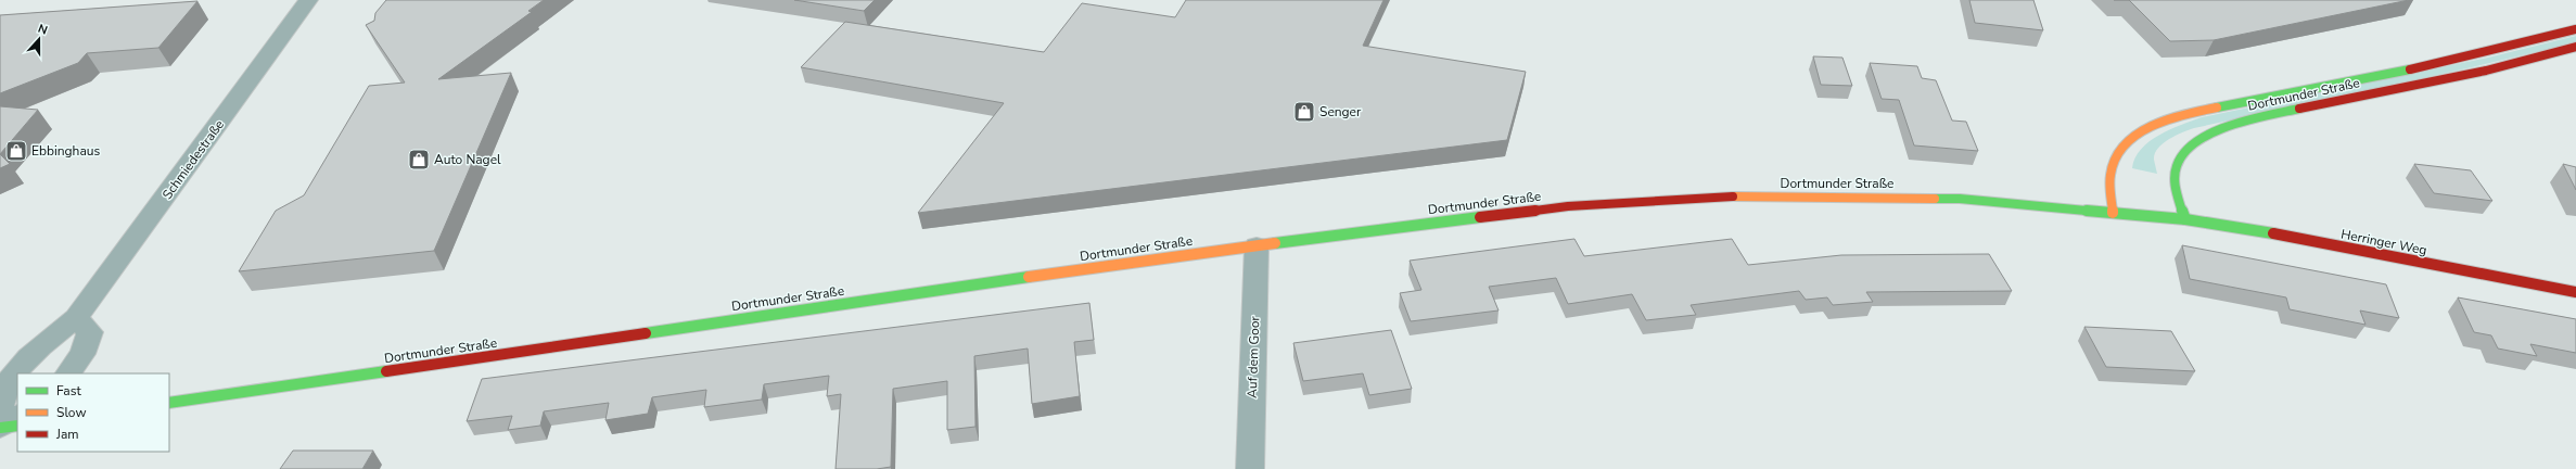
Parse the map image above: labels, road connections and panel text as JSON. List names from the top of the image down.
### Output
{
  "streets": {
    "main road": ["Dortmunder Straße", "Herringer Weg"],
    "street": ["Schmiedestraße", "Auf dem Goor"]
  },
  "crossings": [
    ["Dortmunder Straße", "Herringer Weg"],
    ["Dortmunder Straße", "Auf dem Goor"]
  ],
  "places": {
    "shop": ["Senger", "Ebbinghaus", "Auto Nagel"]
  },
  "legend": ["Fast", "Slow", "Jam"],
  "north": "top"
}
